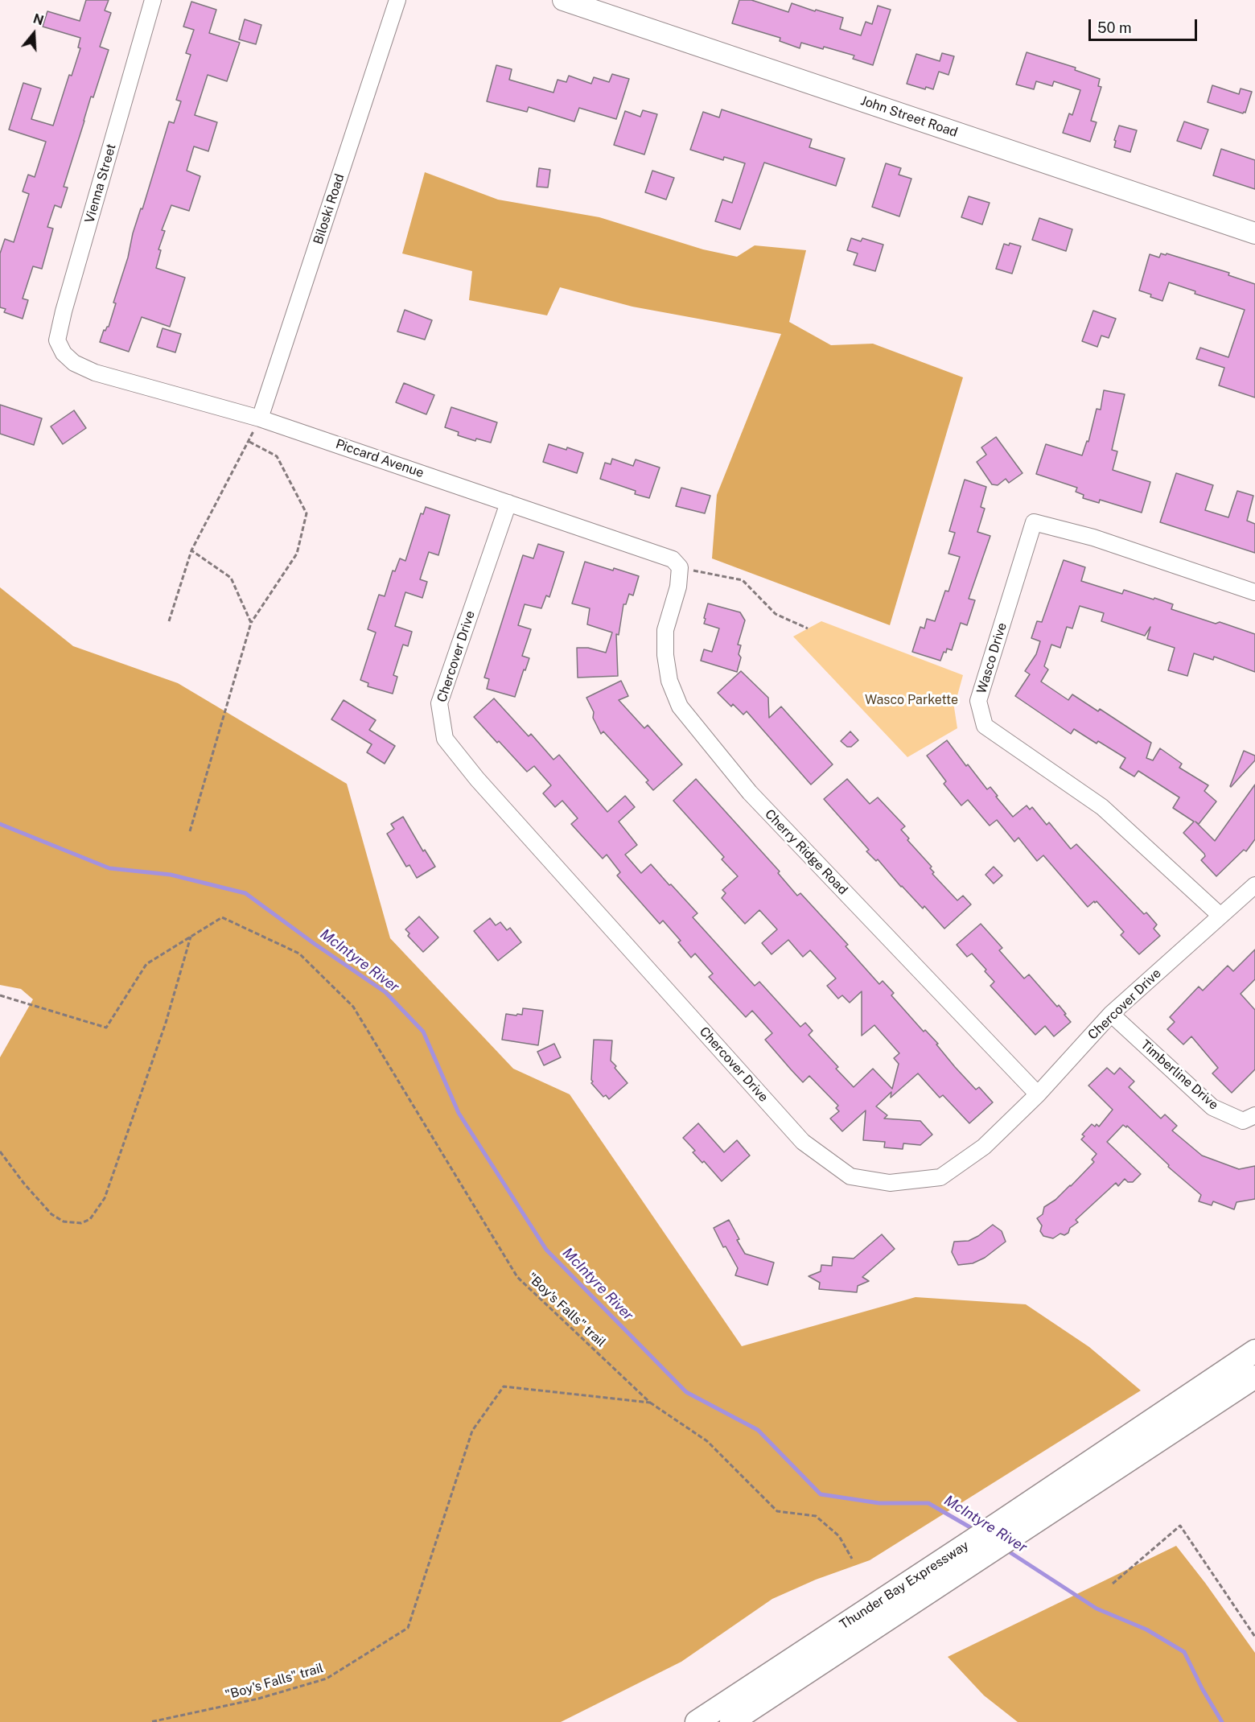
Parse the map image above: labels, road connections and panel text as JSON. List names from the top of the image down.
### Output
{
  "streets": {
    "highway": ["Thunder Bay Expressway"],
    "main road": ["John Street Road"],
    "street": [
      "Vienna Street",
      "Biloski Road",
      "Piccard Avenue",
      "Chercover Drive",
      "Wasco Drive",
      "Cherry Ridge Road",
      "Timberline Drive"
    ],
    "path": ["\"Boy's Falls\" trail"]
  },
  "crossings": [
    ["Vienna Street", "Piccard Avenue"],
    ["Biloski Road", "Piccard Avenue"],
    ["Piccard Avenue", "Chercover Drive"],
    ["Piccard Avenue", "Cherry Ridge Road"],
    ["Chercover Drive", "Wasco Drive"],
    ["Chercover Drive", "Cherry Ridge Road"],
    ["Chercover Drive", "Timberline Drive"]
  ],
  "water": ["McIntyre River"],
  "parks": ["Wasco Parkette"],
  "scale_bar": "50 m",
  "north": "top"
}
